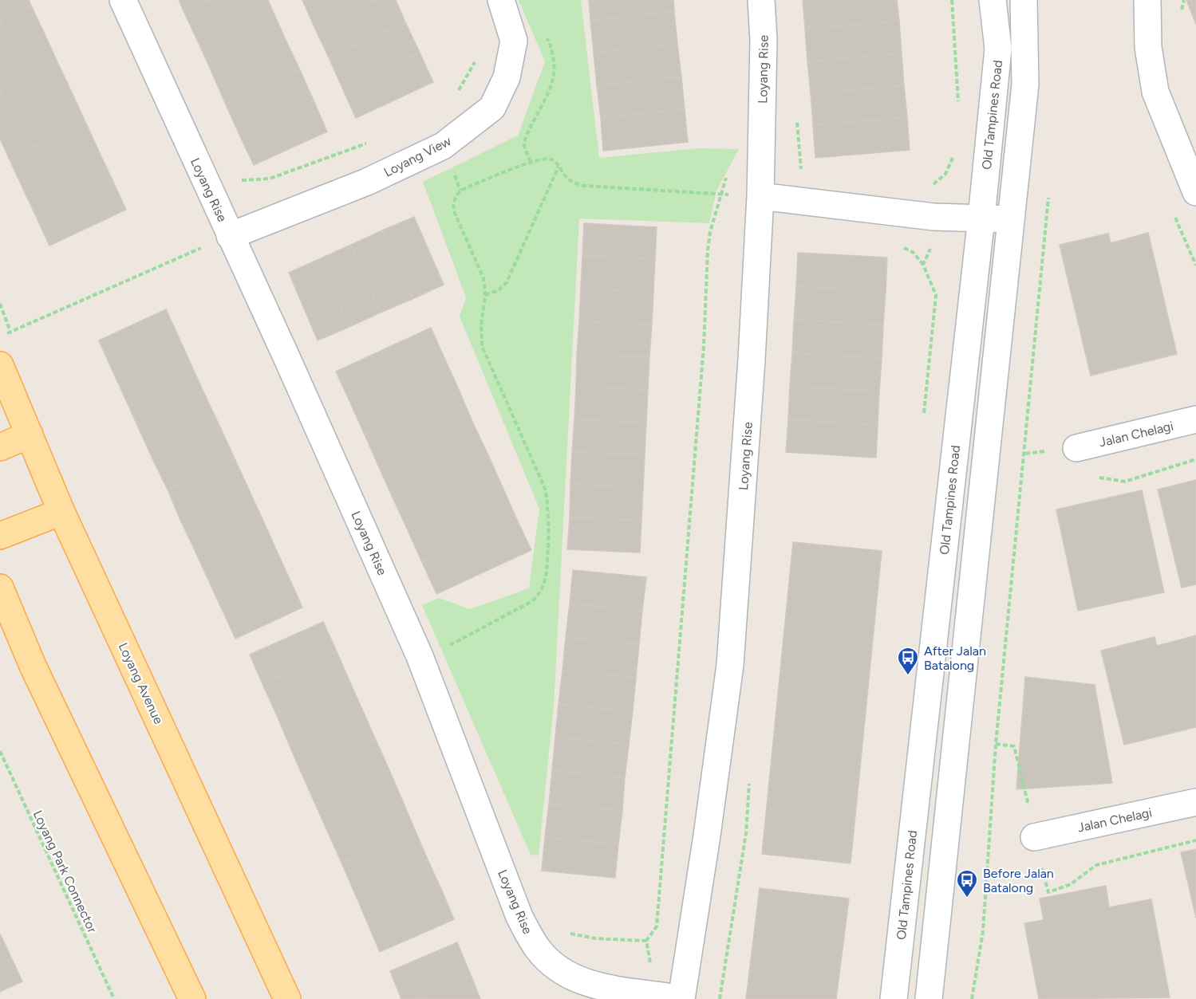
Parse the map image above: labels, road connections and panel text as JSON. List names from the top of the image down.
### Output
{
  "streets": {
    "main road": ["Loyang Avenue"],
    "street": [
      "Loyang Rise",
      "Old Tampines Road",
      "Loyang View",
      "Jalan Chelagi"
    ],
    "path": ["Loyang Park Connector"]
  },
  "crossings": [
    ["Loyang Rise", "Loyang View"]
  ],
  "places": {
    "bus stop": ["After Jalan Batalong", "Before Jalan Batalong"]
  }
}
